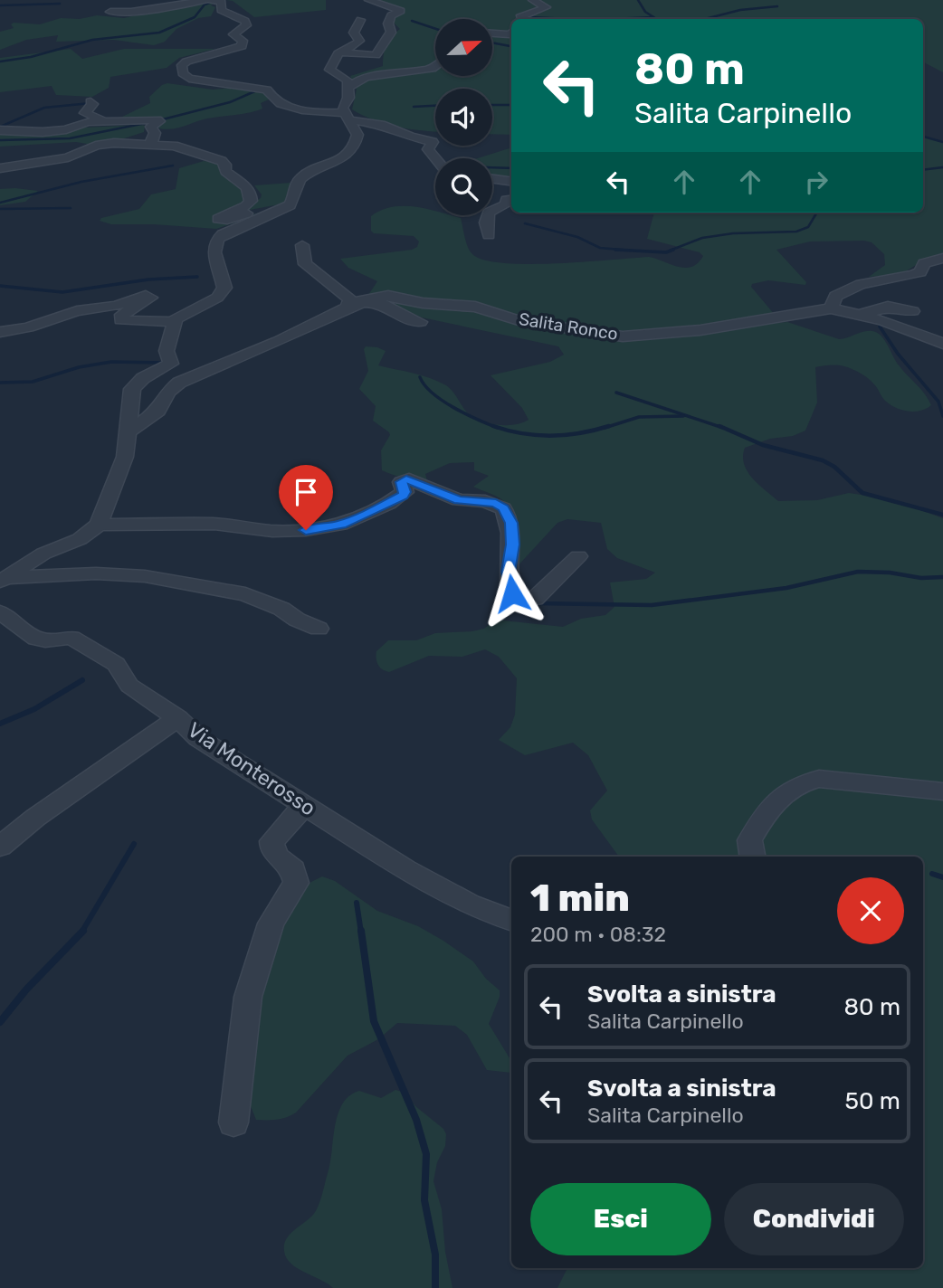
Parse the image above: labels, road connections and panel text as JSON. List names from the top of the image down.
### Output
{
  "streets": {
    "street": ["Salita Ronco", "Via Monterosso"]
  },
  "north": "right",
  "page": {
    "turn": ["80 m", "Salita Carpinello"],
    "heading": ["1 min", "200 m · 08:32"],
    "list": [
      {
        "name": "Svolta a sinistra",
        "note": "Salita Carpinello",
        "value": "80 m"
      },
      {
        "name": "Svolta a sinistra",
        "note": "Salita Carpinello",
        "value": "50 m"
      }
    ],
    "buttons": ["Esci", "Condividi"]
  }
}
